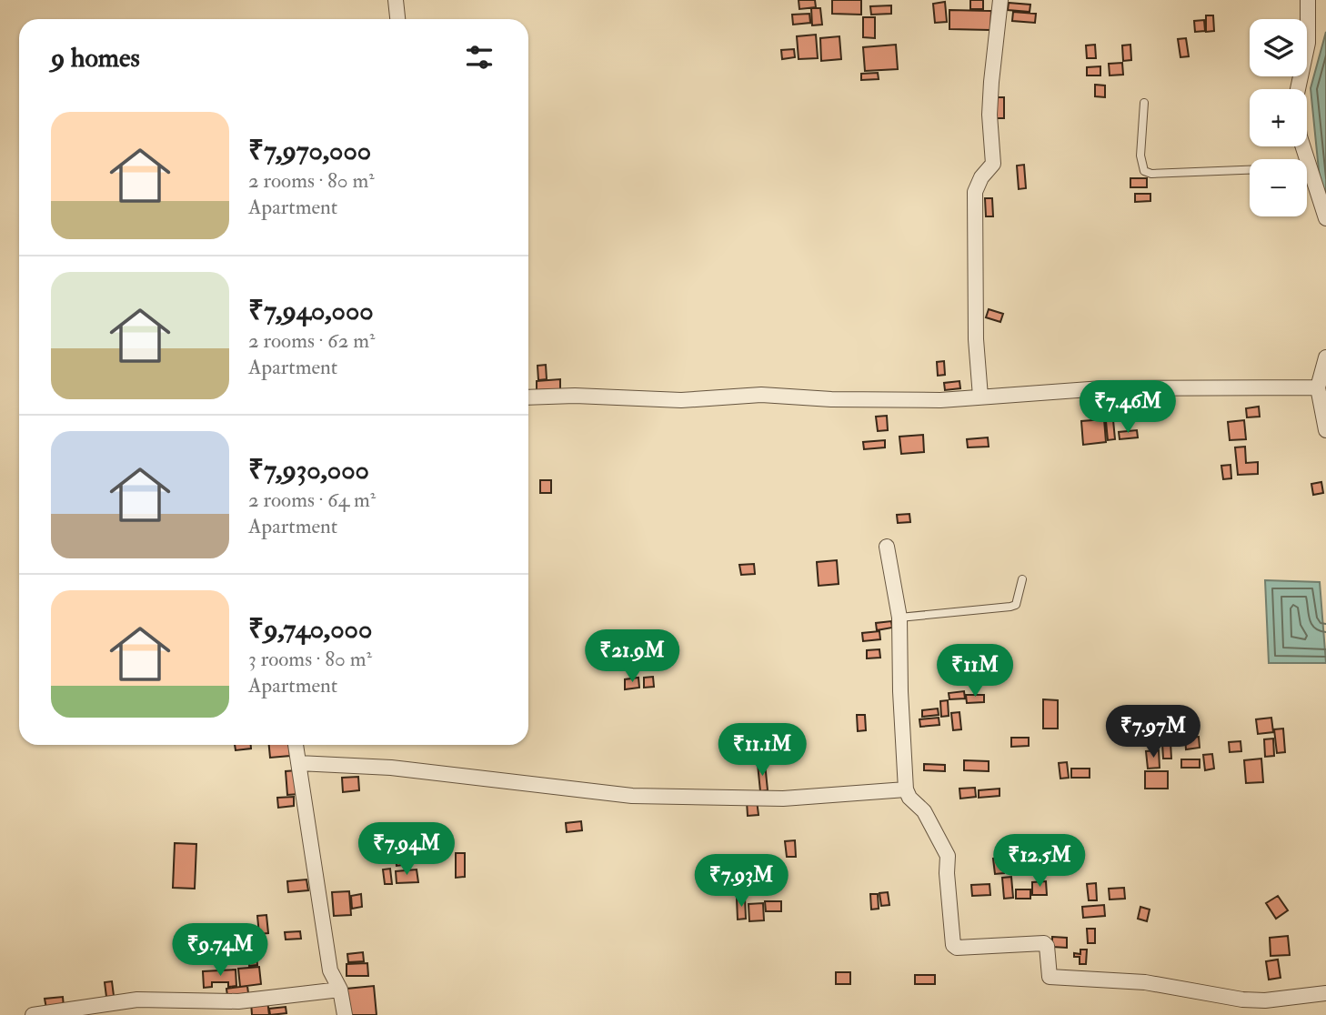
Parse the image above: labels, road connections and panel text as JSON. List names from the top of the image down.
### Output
{
  "page": {
    "map_buttons": ["+", "−"],
    "heading": "9 homes",
    "list": [
      {
        "name": "₹7,970,000",
        "note": "2 rooms · 80 m² · Apartment"
      },
      {
        "name": "₹7,940,000",
        "note": "2 rooms · 62 m² · Apartment"
      },
      {
        "name": "₹7,930,000",
        "note": "2 rooms · 64 m² · Apartment"
      },
      {
        "name": "₹9,740,000",
        "note": "3 rooms · 80 m² · Apartment"
      }
    ],
    "price": [
      "₹7.46M",
      "₹21.9M",
      "₹11M",
      "₹7.97M",
      "₹11.1M",
      "₹7.94M",
      "₹12.5M",
      "₹7.93M",
      "₹9.74M"
    ]
  }
}
